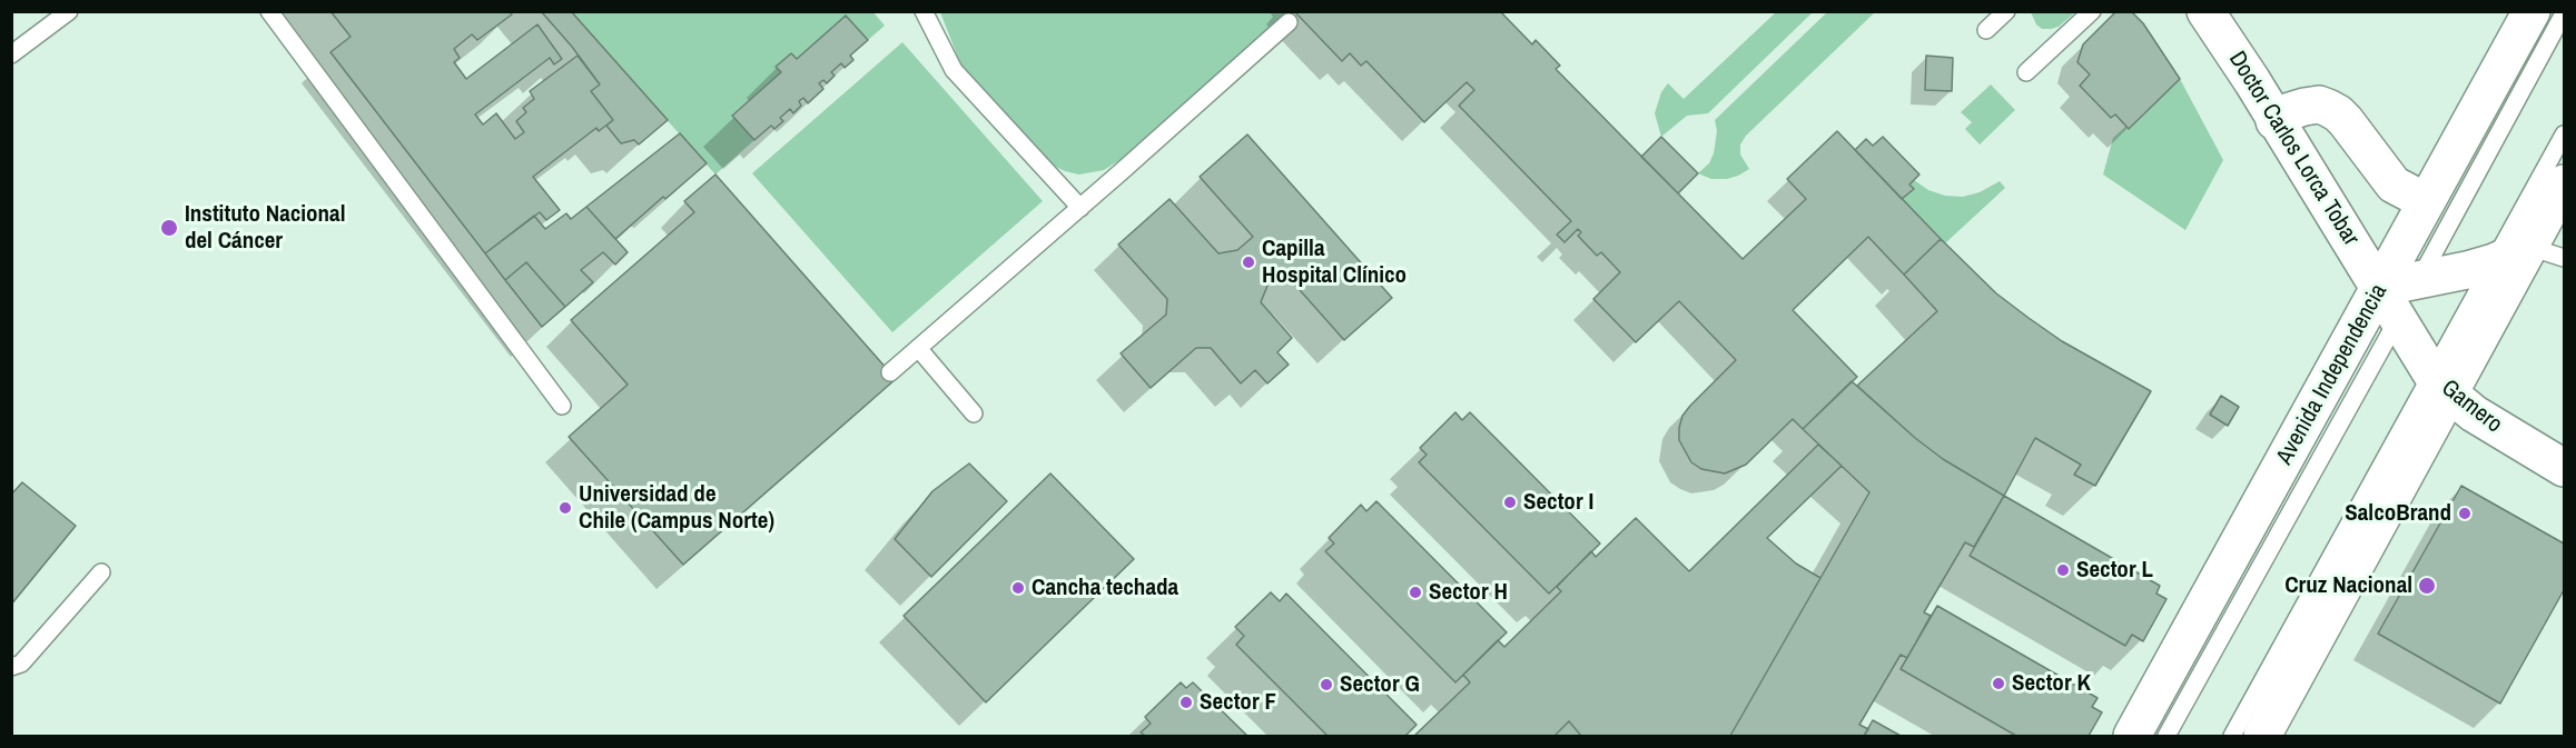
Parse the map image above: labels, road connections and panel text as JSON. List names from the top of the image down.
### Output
{
  "streets": {
    "main road": ["Doctor Carlos Lorca Tobar", "Avenida Independencia", "Gamero"]
  },
  "crossings": [
    ["Doctor Carlos Lorca Tobar", "Avenida Independencia"],
    ["Doctor Carlos Lorca Tobar", "Gamero"],
    ["Avenida Independencia", "Gamero"]
  ],
  "places": [
    "Instituto Nacional del Cáncer",
    "Capilla Hospital Clínico",
    "Sector I",
    "Universidad de Chile (Campus Norte)",
    "SalcoBrand",
    "Sector L",
    "Cruz Nacional",
    "Cancha techada",
    "Sector H",
    "Sector K",
    "Sector G",
    "Sector F"
  ]
}
